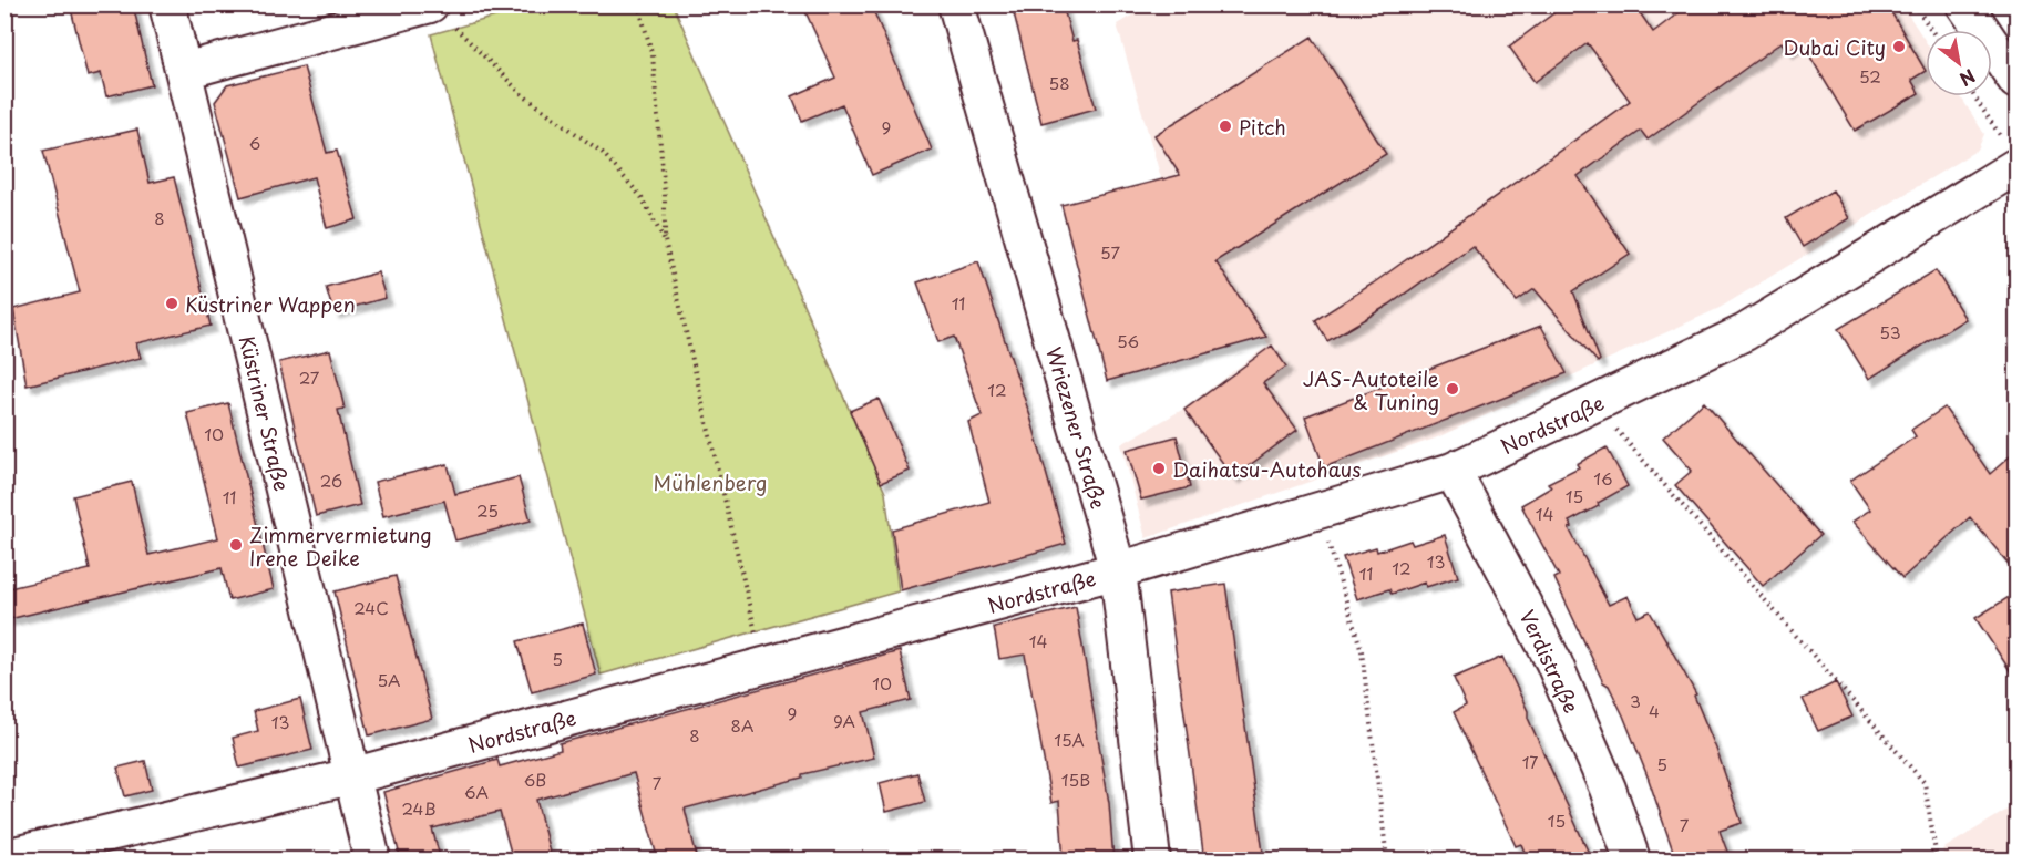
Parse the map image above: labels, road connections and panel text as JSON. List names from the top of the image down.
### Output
{
  "streets": {
    "street": [
      "Küstriner Straße",
      "Nordstraße",
      "Wriezener Straße",
      "Verdistraße"
    ]
  },
  "crossings": [
    ["Küstriner Straße", "Nordstraße"],
    ["Nordstraße", "Wriezener Straße"],
    ["Nordstraße", "Verdistraße"]
  ],
  "parks": ["Mühlenberg"],
  "places": [
    "Dubai City",
    "Pitch",
    "Küstriner Wappen",
    "JAS-Autoteile & Tuning",
    "Daihatsu-Autohaus",
    "Zimmervermietung Irene Deike"
  ],
  "house_numbers": [
    "52",
    "58",
    "9",
    "6",
    "8",
    "57",
    "11",
    "53",
    "56",
    "27",
    "12",
    "10",
    "16",
    "26",
    "15",
    "11",
    "25",
    "14",
    "13",
    "12",
    "11",
    "24C",
    "14",
    "5",
    "5A",
    "10",
    "3",
    "4",
    "9",
    "9A",
    "13",
    "8A",
    "8",
    "15A",
    "17",
    "5",
    "6B",
    "15B",
    "7",
    "6A",
    "24B",
    "15",
    "7"
  ],
  "north": "bottom right"
}
